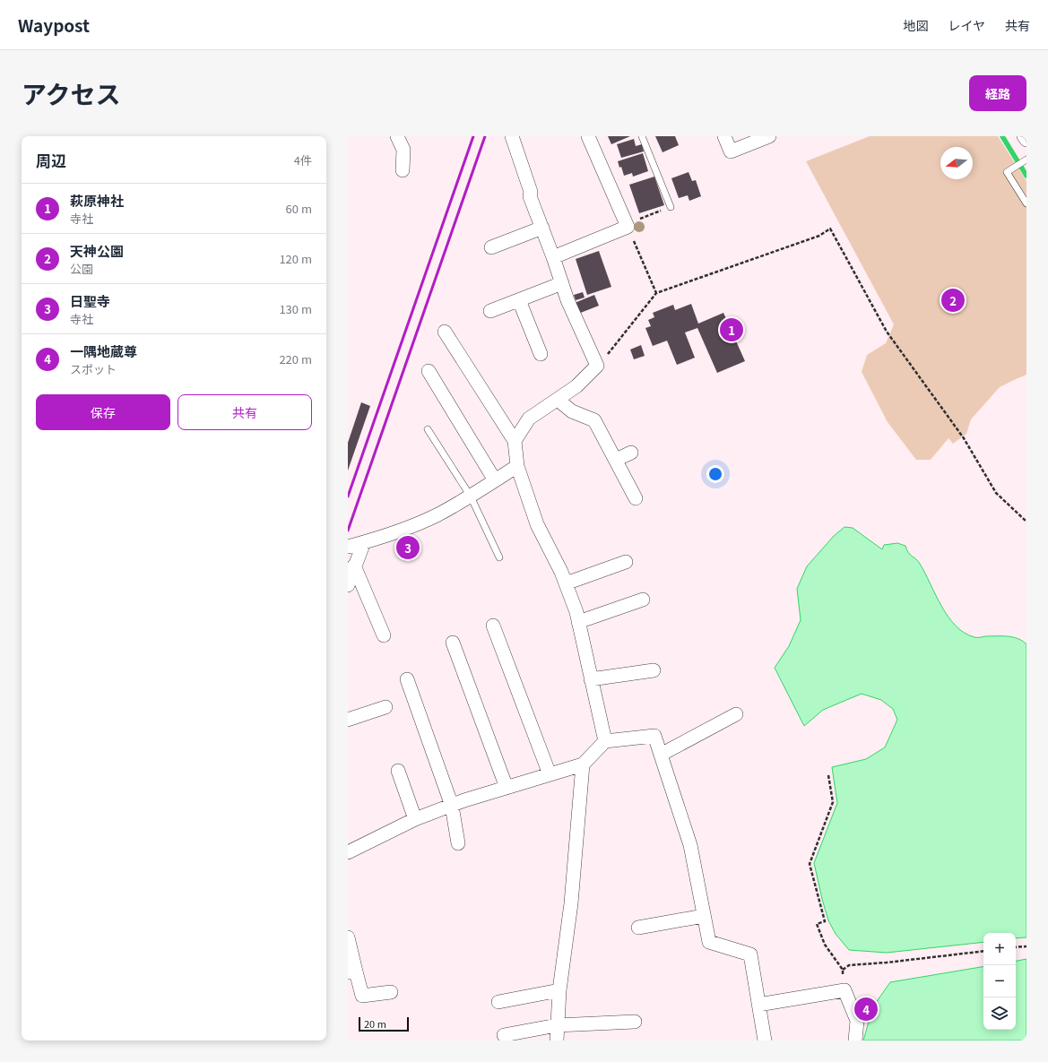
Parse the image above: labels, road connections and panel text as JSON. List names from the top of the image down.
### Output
{
  "scale_bar": "20 m",
  "north": "left",
  "page": {
    "header": "Waypost",
    "nav": ["地図", "レイヤ", "共有"],
    "title": "アクセス",
    "buttons": [
      "経路",
      ["保存", "共有"]
    ],
    "heading": ["周辺", "4件"],
    "list": [
      {
        "mark": "1",
        "name": "萩原神社",
        "note": "寺社",
        "value": "60 m"
      },
      {
        "mark": "2",
        "name": "天神公園",
        "note": "公園",
        "value": "120 m"
      },
      {
        "mark": "3",
        "name": "日聖寺",
        "note": "寺社",
        "value": "130 m"
      },
      {
        "mark": "4",
        "name": "一隅地蔵尊",
        "note": "スポット",
        "value": "220 m"
      }
    ],
    "pins": [
      "2",
      "1",
      "3",
      "4"
    ],
    "map_buttons": ["+", "−"],
    "scale": "20 m"
  }
}
